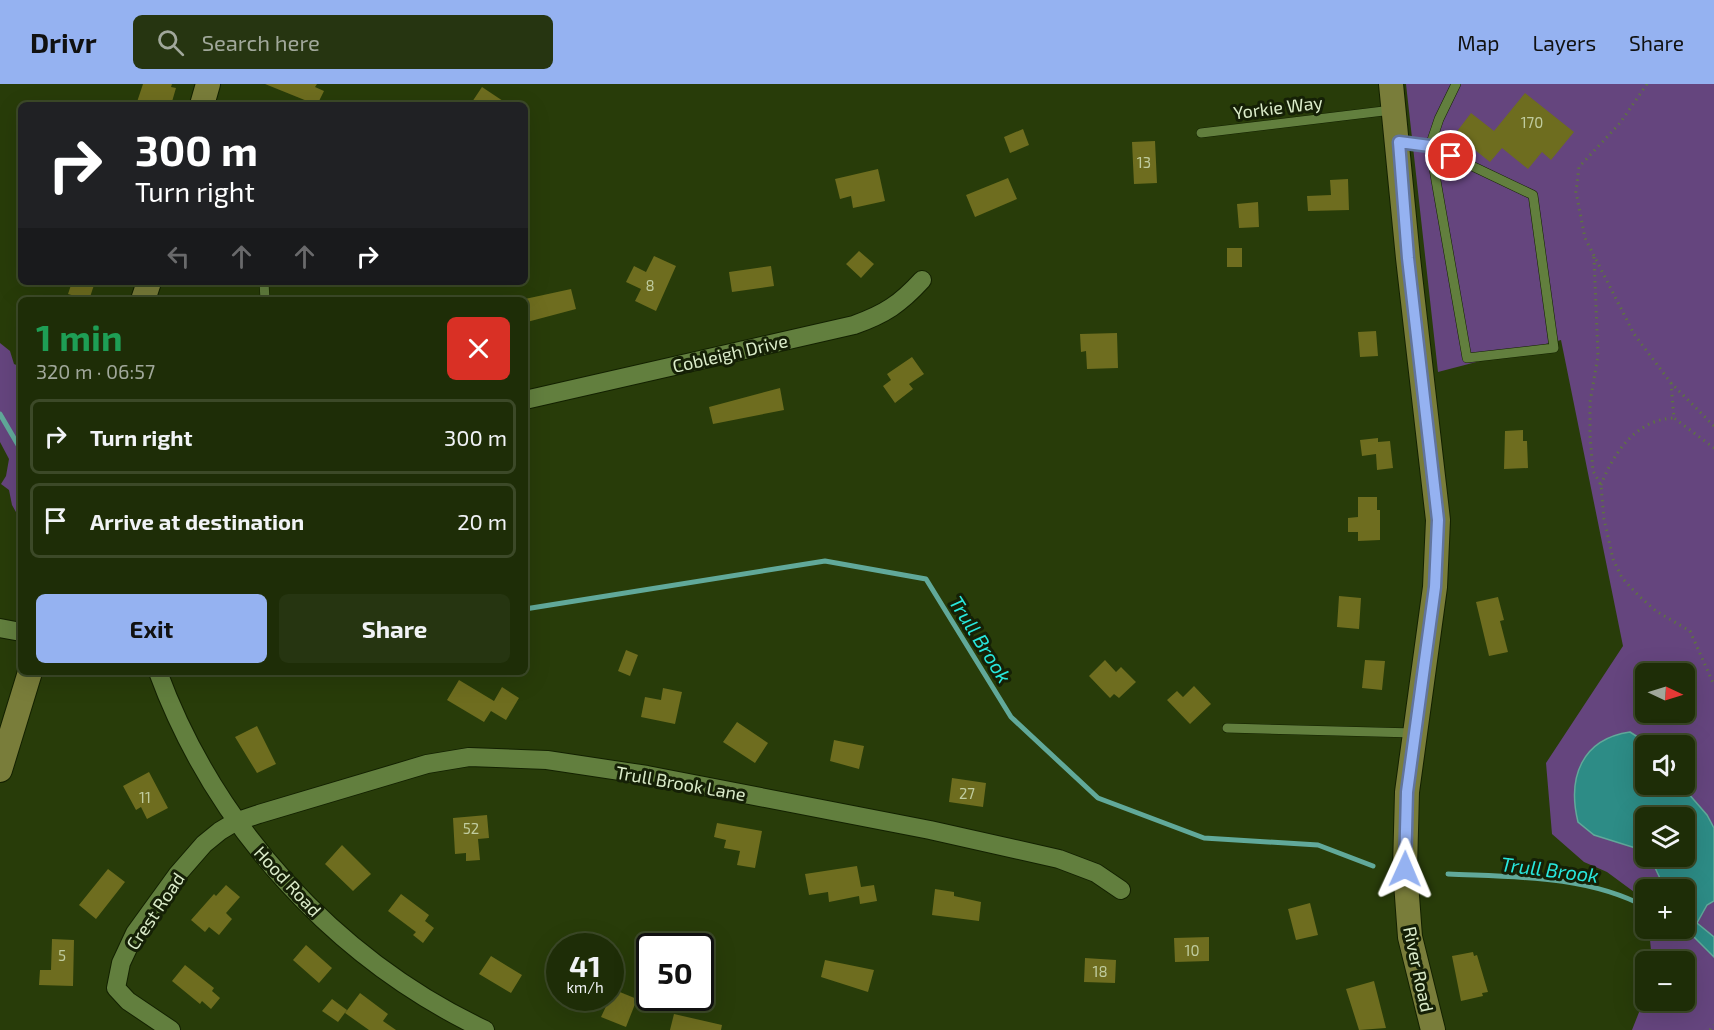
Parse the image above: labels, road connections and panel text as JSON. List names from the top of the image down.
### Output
{
  "streets": {
    "main road": ["River Road"],
    "street": [
      "Cobleigh Drive",
      "Trull Brook Lane",
      "Hood Road",
      "Crest Road"
    ],
    "lane": ["Yorkie Way"]
  },
  "crossings": [
    ["Yorkie Way", "River Road"],
    ["Trull Brook Lane", "Hood Road"],
    ["Trull Brook Lane", "Crest Road"],
    ["Hood Road", "Crest Road"]
  ],
  "water": ["Trull Brook"],
  "house_numbers": [
    "170",
    "13",
    "8",
    "27",
    "11",
    "52",
    "10",
    "5",
    "18"
  ],
  "north": "right",
  "page": {
    "header": "Drivr",
    "search": "Search here",
    "nav": ["Map", "Layers", "Share"],
    "turn": ["300 m", "Turn right"],
    "heading": ["1 min", "320 m · 06:57"],
    "list": [
      {
        "name": "Turn right",
        "value": "300 m"
      },
      {
        "name": "Arrive at destination",
        "value": "20 m"
      }
    ],
    "buttons": ["Exit", "Share"],
    "map_buttons": ["+", "−"],
    "speed": "41 km/h",
    "limit": "50"
  }
}
